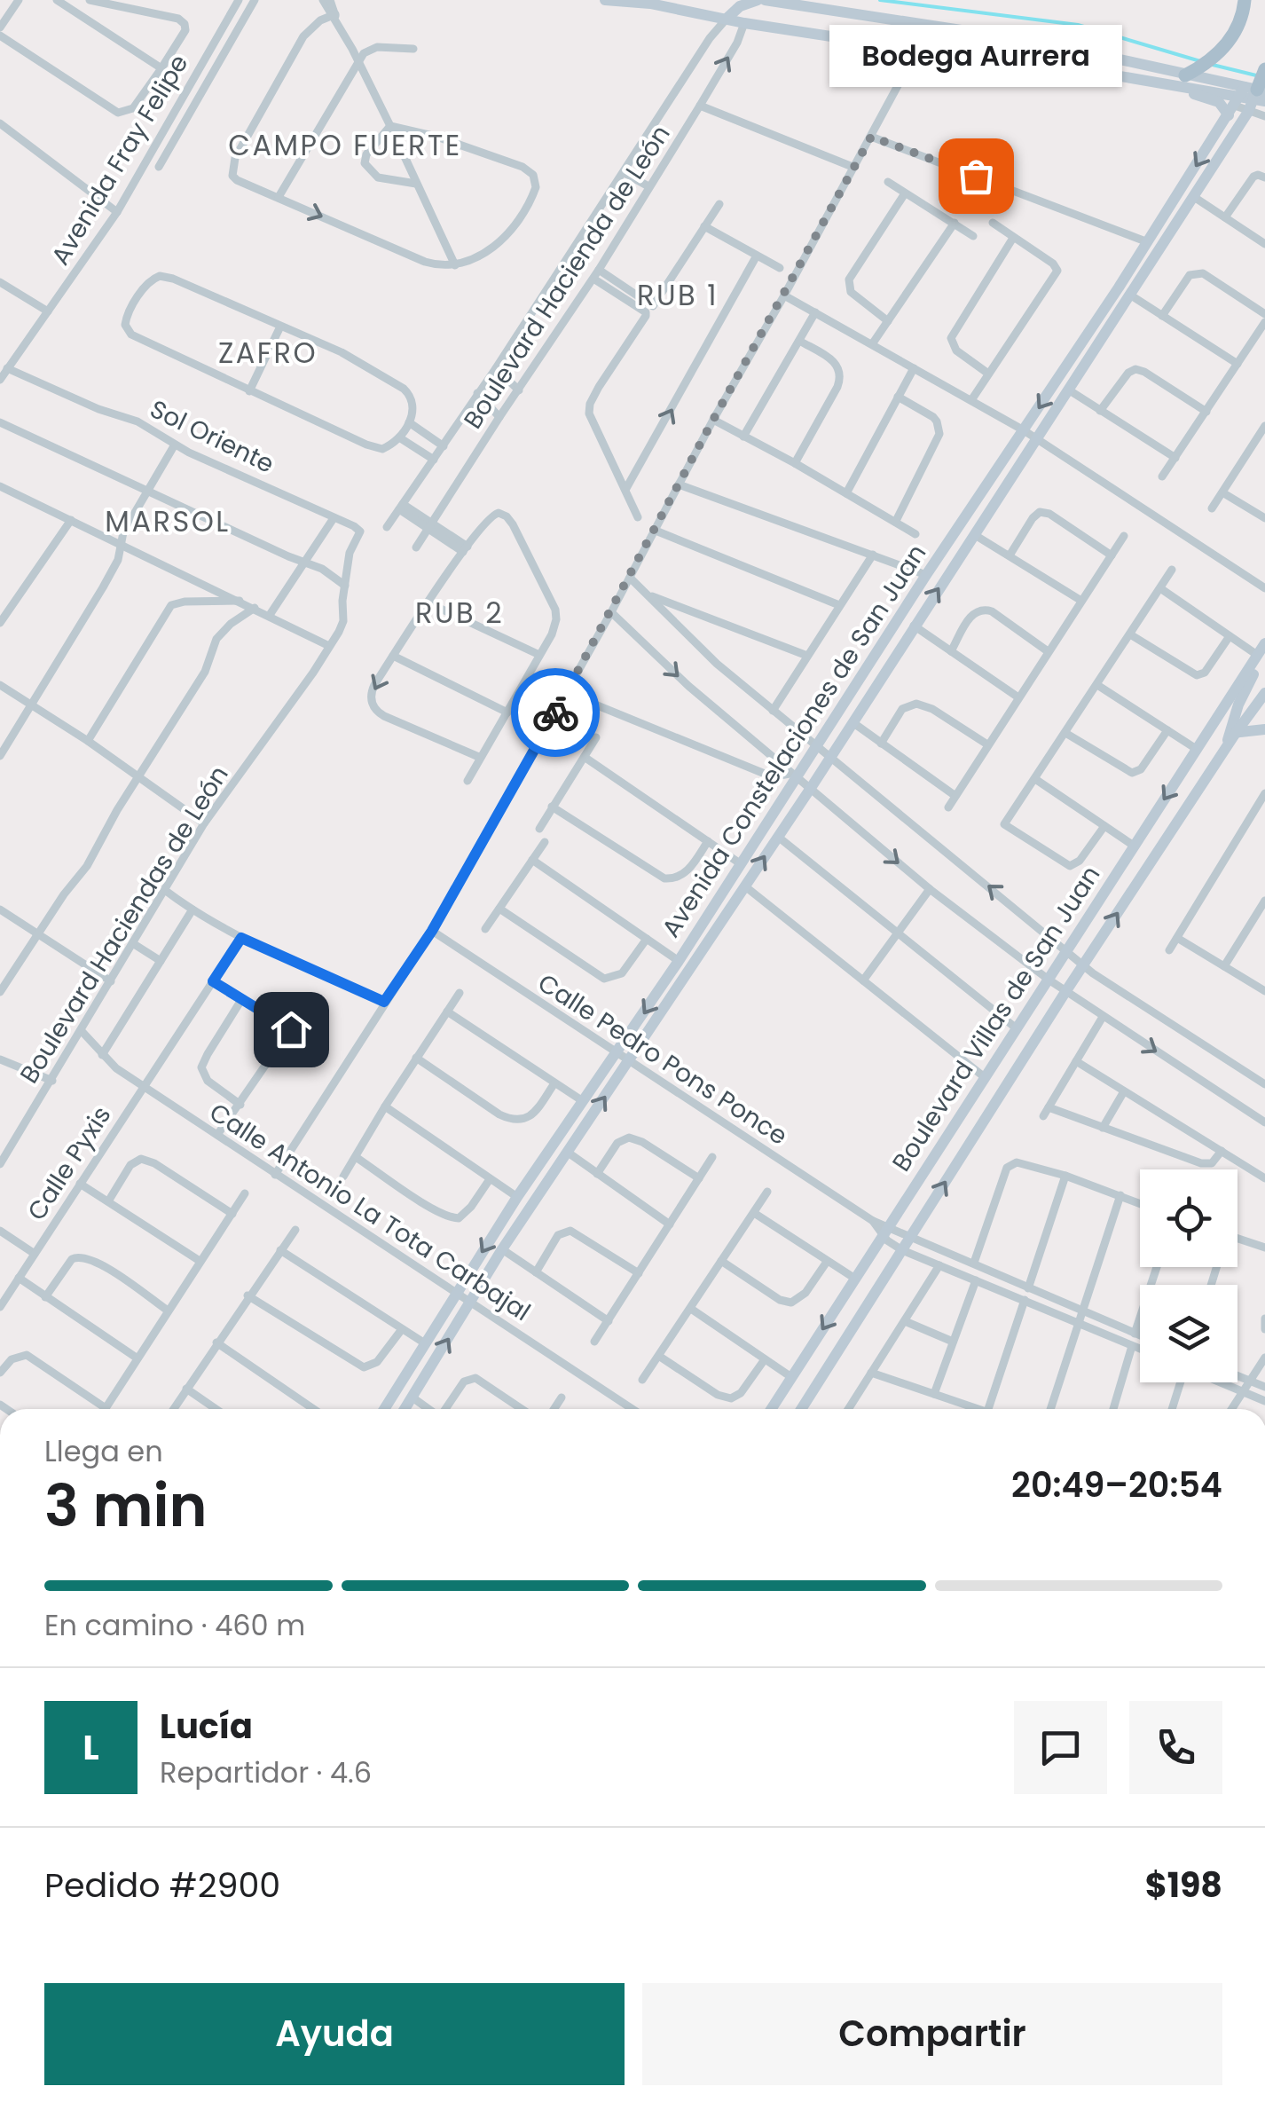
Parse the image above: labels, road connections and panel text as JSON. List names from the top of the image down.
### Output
{
  "streets": {
    "street": [
      "Avenida Fray Felipe",
      "Boulevard Hacienda de León",
      "Sol Oriente",
      "Avenida Constelaciones de San Juan",
      "Boulevard Haciendas de León",
      "Boulevard Villas de San Juan",
      "Calle Pedro Pons Ponce",
      "Calle Pyxis",
      "Calle Antonio La Tota Carbajal"
    ]
  },
  "crossings": [
    ["Avenida Fray Felipe", "Sol Oriente"],
    ["Sol Oriente", "Boulevard Haciendas de León"],
    ["Avenida Constelaciones de San Juan", "Calle Pedro Pons Ponce"],
    ["Avenida Constelaciones de San Juan", "Calle Antonio La Tota Carbajal"],
    ["Boulevard Haciendas de León", "Calle Antonio La Tota Carbajal"],
    ["Boulevard Villas de San Juan", "Calle Pedro Pons Ponce"],
    ["Calle Pyxis", "Calle Antonio La Tota Carbajal"]
  ],
  "districts": [
    "CAMPO FUERTE",
    "RUB 1",
    "ZAFRO",
    "MARSOL",
    "RUB 2"
  ],
  "places": ["Bodega Aurrera"],
  "page": {
    "bubble": "Bodega Aurrera",
    "heading": ["3 min", "Llega en", "20:49–20:54"],
    "panel": [
      "Lucía",
      "Repartidor · 4.6",
      "Pedido #2900",
      "$198"
    ],
    "bar": "En camino · 460 m",
    "round": "L",
    "buttons": ["Ayuda", "Compartir"]
  }
}
